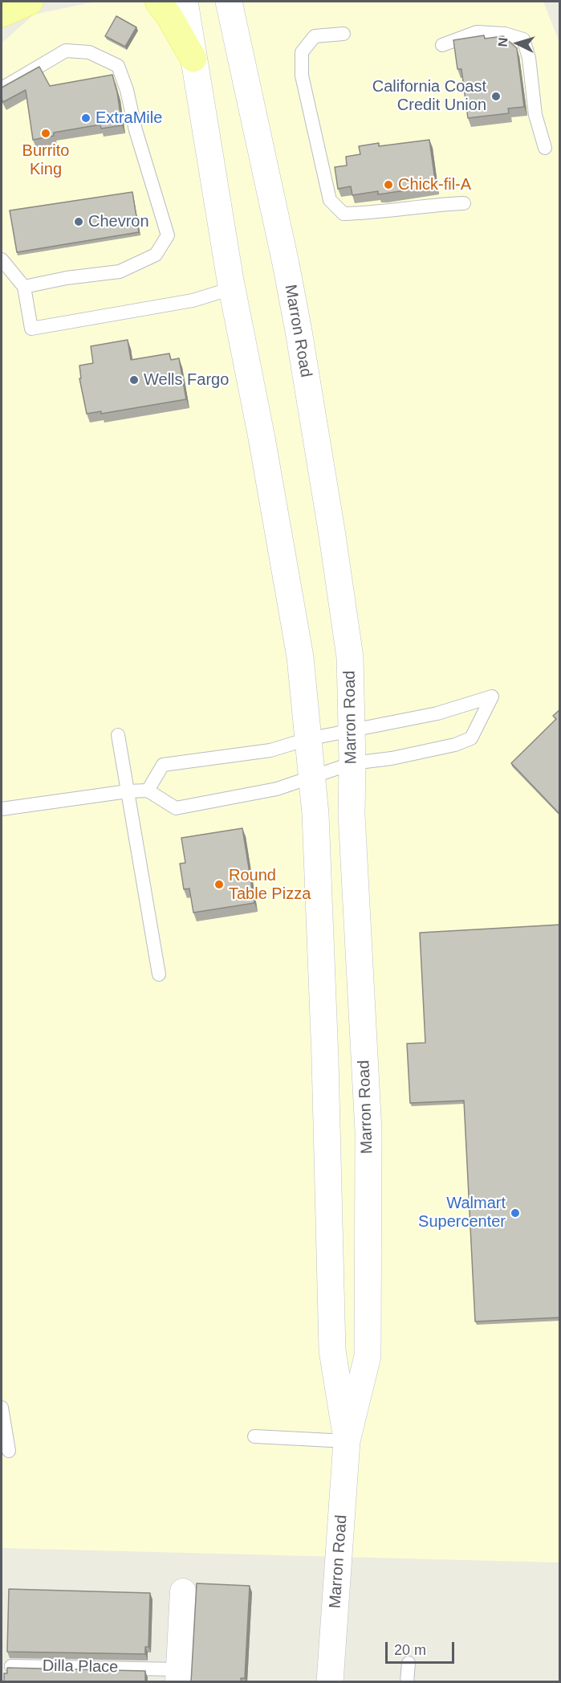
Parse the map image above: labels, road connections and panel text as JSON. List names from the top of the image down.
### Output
{
  "streets": {
    "street": ["Marron Road"],
    "lane": ["Dilla Place"]
  },
  "places": [
    "California Coast Credit Union",
    "ExtraMile",
    "Burrito King",
    "Chick-fil-A",
    "Chevron",
    "Wells Fargo",
    "Round Table Pizza",
    "Walmart Supercenter"
  ],
  "scale_bar": "20 m",
  "north": "left"
}
